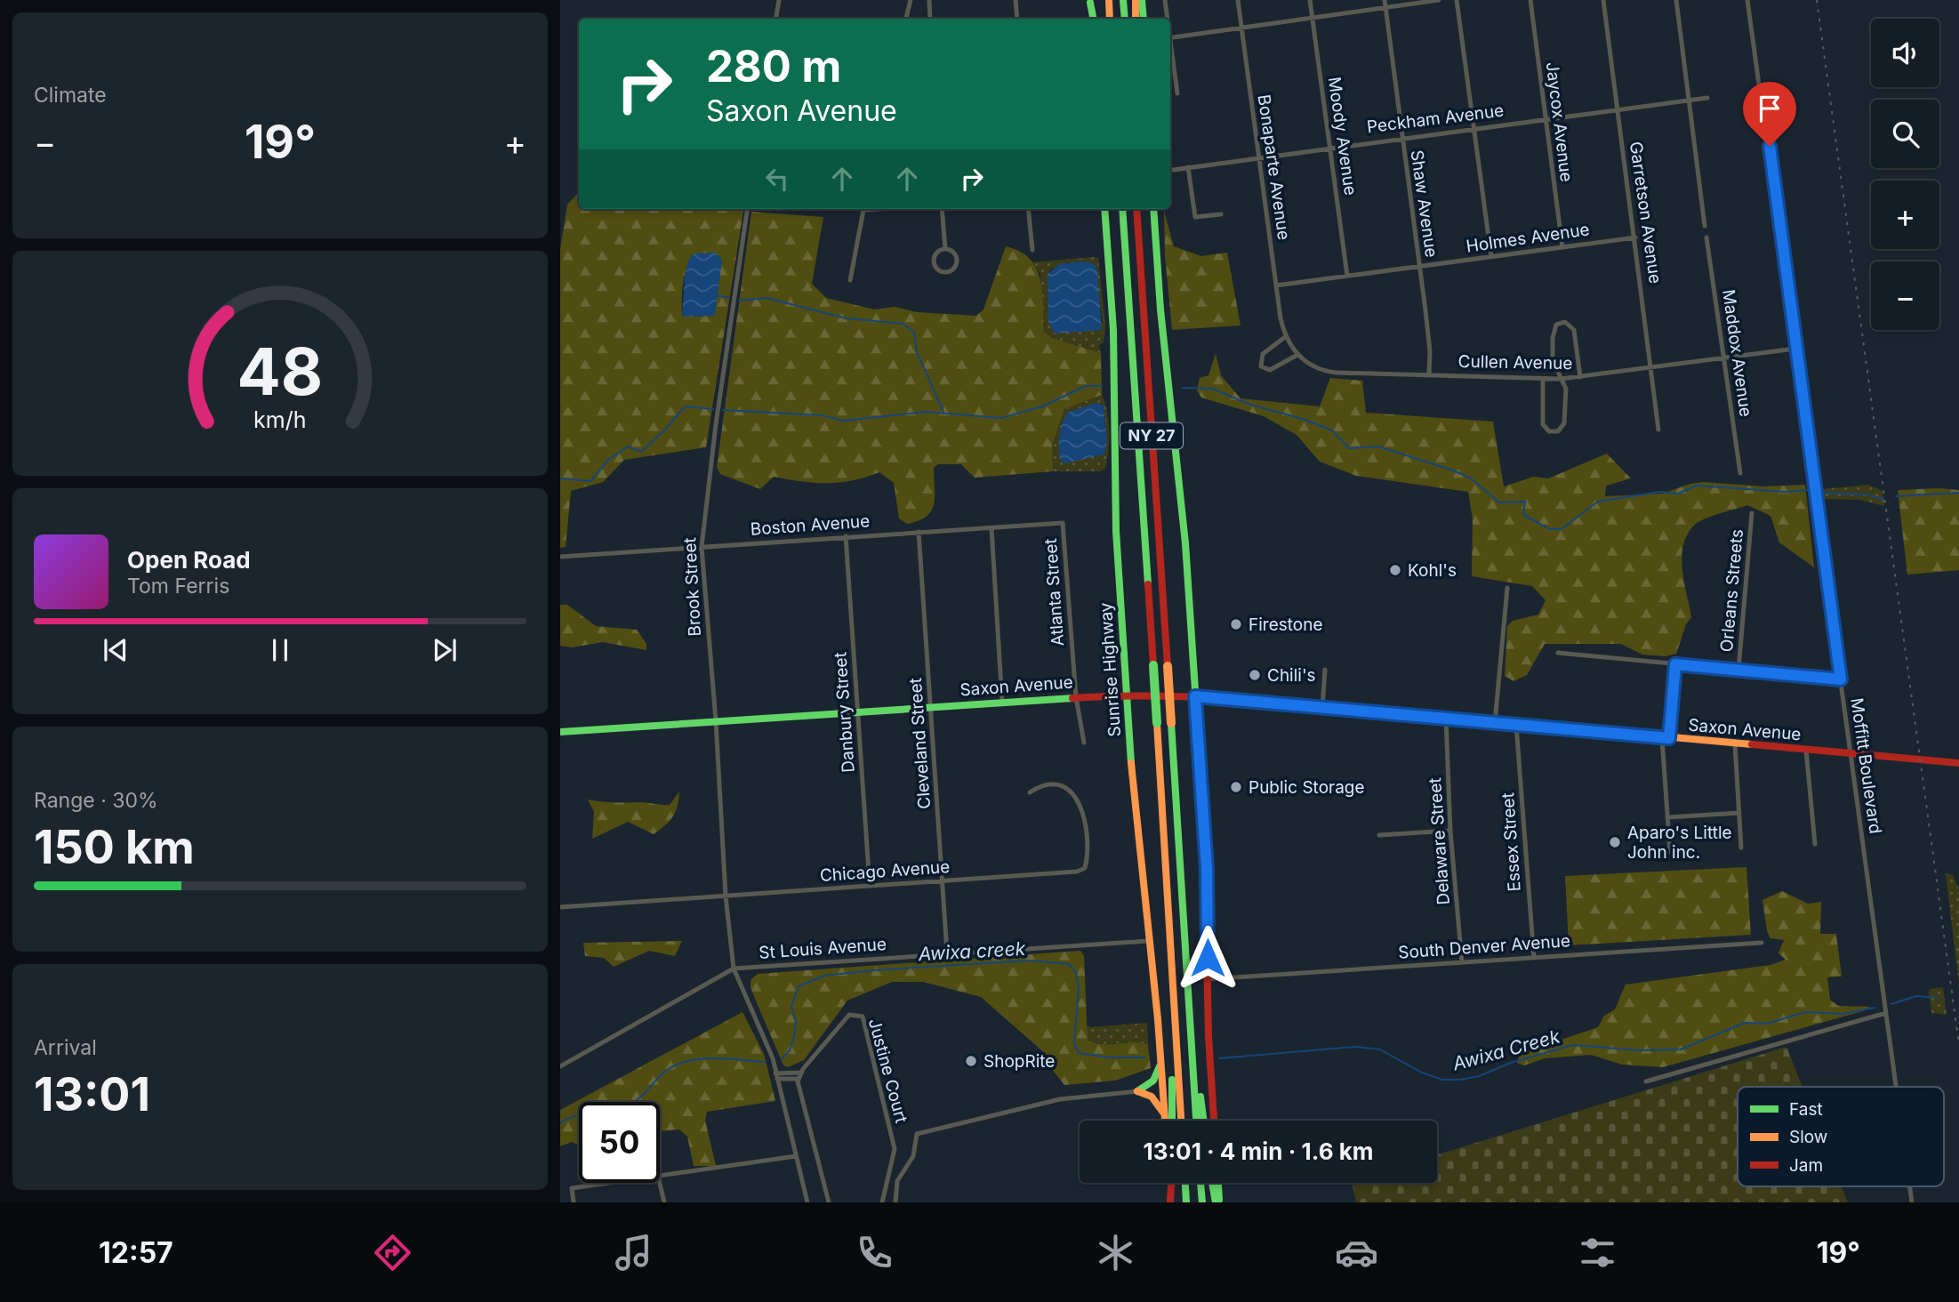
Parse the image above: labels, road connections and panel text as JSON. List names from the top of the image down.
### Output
{
  "streets": {
    "main road": ["NY 27", "Sunrise Highway", "Saxon Avenue"],
    "street": [
      "Peckham Avenue",
      "Jaycox Avenue",
      "Moody Avenue",
      "Bonaparte Avenue",
      "Shaw Avenue",
      "Garretson Avenue",
      "Holmes Avenue",
      "Maddox Avenue",
      "Cullen Avenue",
      "Boston Avenue",
      "Brook Street",
      "Orleans Streets",
      "Atlanta Street",
      "Danbury Street",
      "Cleveland Street",
      "Moffitt Boulevard",
      "Delaware Street",
      "Essex Street",
      "Chicago Avenue",
      "South Denver Avenue",
      "St Louis Avenue",
      "Justine Court"
    ]
  },
  "crossings": [
    ["Peckham Avenue", "Jaycox Avenue"],
    ["Peckham Avenue", "Moody Avenue"],
    ["Peckham Avenue", "Bonaparte Avenue"],
    ["Peckham Avenue", "Shaw Avenue"],
    ["Peckham Avenue", "Garretson Avenue"],
    ["Jaycox Avenue", "Holmes Avenue"],
    ["Moody Avenue", "Holmes Avenue"],
    ["Bonaparte Avenue", "Holmes Avenue"],
    ["Bonaparte Avenue", "Cullen Avenue"],
    ["Shaw Avenue", "Holmes Avenue"],
    ["Shaw Avenue", "Cullen Avenue"],
    ["Garretson Avenue", "Holmes Avenue"],
    ["Garretson Avenue", "Cullen Avenue"],
    ["Maddox Avenue", "Cullen Avenue"],
    ["Cullen Avenue", "Moffitt Boulevard"],
    ["Boston Avenue", "Brook Street"],
    ["Boston Avenue", "Atlanta Street"],
    ["Boston Avenue", "Danbury Street"],
    ["Boston Avenue", "Cleveland Street"],
    ["Brook Street", "Saxon Avenue"],
    ["Brook Street", "Chicago Avenue"],
    ["Brook Street", "St Louis Avenue"],
    ["Atlanta Street", "Saxon Avenue"],
    ["Sunrise Highway", "Saxon Avenue"],
    ["Sunrise Highway", "St Louis Avenue"],
    ["Saxon Avenue", "Danbury Street"],
    ["Saxon Avenue", "Cleveland Street"],
    ["Saxon Avenue", "Moffitt Boulevard"],
    ["Saxon Avenue", "Delaware Street"],
    ["Saxon Avenue", "Essex Street"],
    ["Danbury Street", "Chicago Avenue"],
    ["Cleveland Street", "Chicago Avenue"],
    ["Cleveland Street", "St Louis Avenue"],
    ["Delaware Street", "South Denver Avenue"],
    ["Essex Street", "South Denver Avenue"]
  ],
  "water": ["Awixa creek", "Awixa Creek"],
  "places": [
    "Kohl's",
    "Firestone",
    "Chili's",
    "Public Storage",
    "Aparo's Little John inc.",
    "ShopRite"
  ],
  "legend": ["Fast", "Slow", "Jam"],
  "page": {
    "tile": [
      "Climate",
      ["Range · 30%", "150 km"],
      ["Arrival", "13:01"]
    ],
    "map_buttons": ["+", "−"],
    "turn": ["280 m", "Saxon Avenue"],
    "heat": ["−", "19°", "+"],
    "song": ["Open Road", "Tom Ferris"],
    "limit": "50",
    "trip": "13:01 · 4 min · 1.6 km",
    "tabs": ["12:57", "19°"],
    "gauge": ["48", "km/h"]
  }
}
